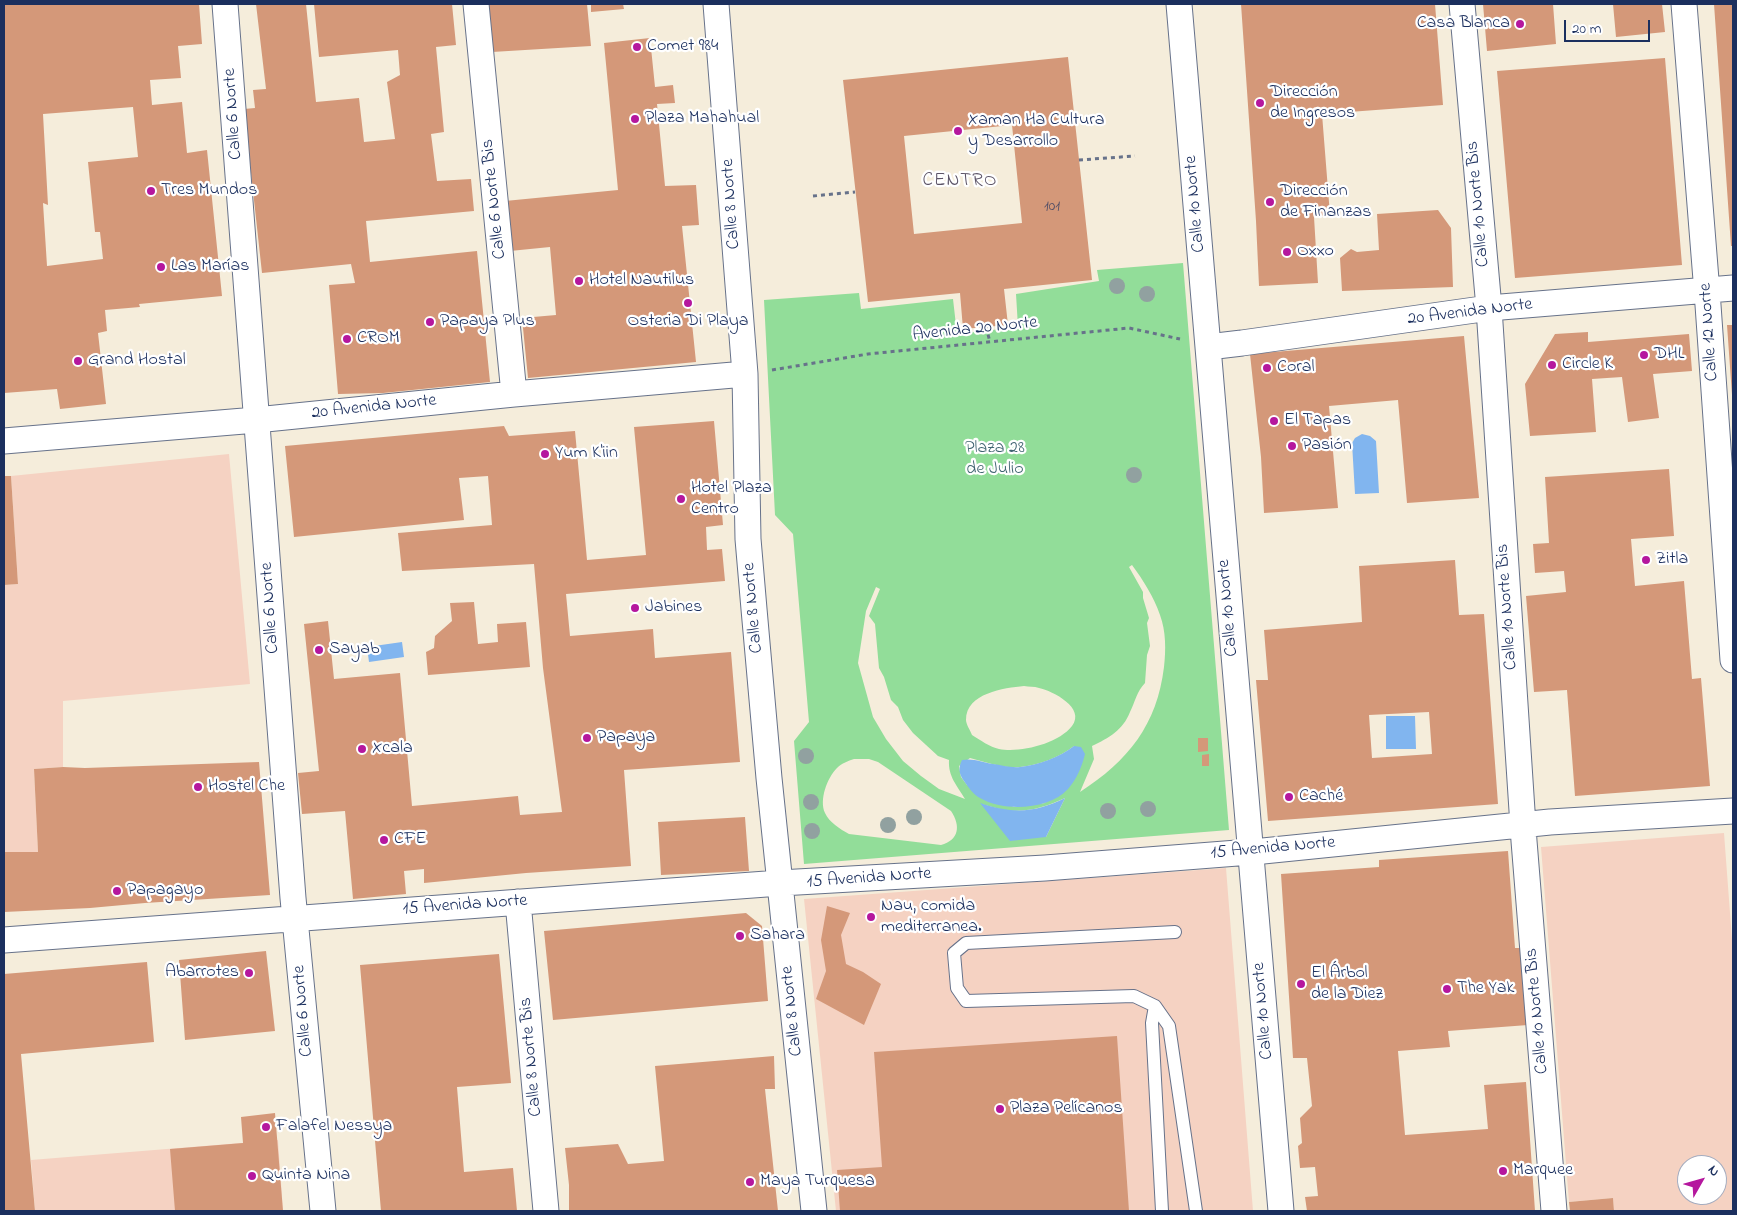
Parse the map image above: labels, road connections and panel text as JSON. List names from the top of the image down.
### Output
{
  "streets": {
    "street": [
      "Calle 6 Norte",
      "Calle 6 Norte Bis",
      "Calle 8 Norte",
      "Calle 10 Norte",
      "Calle 10 Norte Bis",
      "20 Avenida Norte",
      "Calle 12 Norte",
      "15 Avenida Norte",
      "Calle 8 Norte Bis"
    ],
    "path": ["Avenida 20 Norte"]
  },
  "crossings": [
    ["Calle 6 Norte", "20 Avenida Norte"],
    ["Calle 6 Norte", "15 Avenida Norte"],
    ["Calle 6 Norte Bis", "20 Avenida Norte"],
    ["Calle 8 Norte", "20 Avenida Norte"],
    ["Calle 8 Norte", "Avenida 20 Norte"],
    ["Calle 8 Norte", "15 Avenida Norte"],
    ["Calle 10 Norte", "20 Avenida Norte"],
    ["Calle 10 Norte", "Avenida 20 Norte"],
    ["Calle 10 Norte", "15 Avenida Norte"],
    ["Calle 10 Norte Bis", "20 Avenida Norte"],
    ["Calle 10 Norte Bis", "15 Avenida Norte"],
    ["20 Avenida Norte", "Avenida 20 Norte"],
    ["20 Avenida Norte", "Calle 12 Norte"],
    ["15 Avenida Norte", "Calle 8 Norte Bis"]
  ],
  "districts": ["CENTRO"],
  "parks": ["Plaza 28 de Julio"],
  "places": [
    "Casa Blanca",
    "Comet 984",
    "Dirección de Ingresos",
    "Plaza Mahahual",
    "Xaman Ha Cultura y Desarrollo",
    "Tres Mundos",
    "Dirección de Finanzas",
    "Oxxo",
    "Las Marías",
    "Hotel Nautilus",
    "Osteria Di Playa",
    "Papaya Plus",
    "CROM",
    "DHL",
    "Grand Hostal",
    "Circle K",
    "Coral",
    "El Tapas",
    "Pasión",
    "Yum K'iin",
    "Hotel Plaza Centro",
    "Zitla",
    "Jabines",
    "Sayab",
    "Papaya",
    "Xcala",
    "Hostel Che",
    "Caché",
    "CFE",
    "Papagayo",
    "Nau, comida mediterranea.",
    "Sahara",
    "Abarrotes",
    "El Árbol de la Diez",
    "The Yak",
    "Plaza Pelícanos",
    "Falafel Nessya",
    "Marquee",
    "Quinta Nina",
    "Maya Turquesa"
  ],
  "house_numbers": ["101"],
  "scale_bar": "20 m",
  "north": "top right"
}
